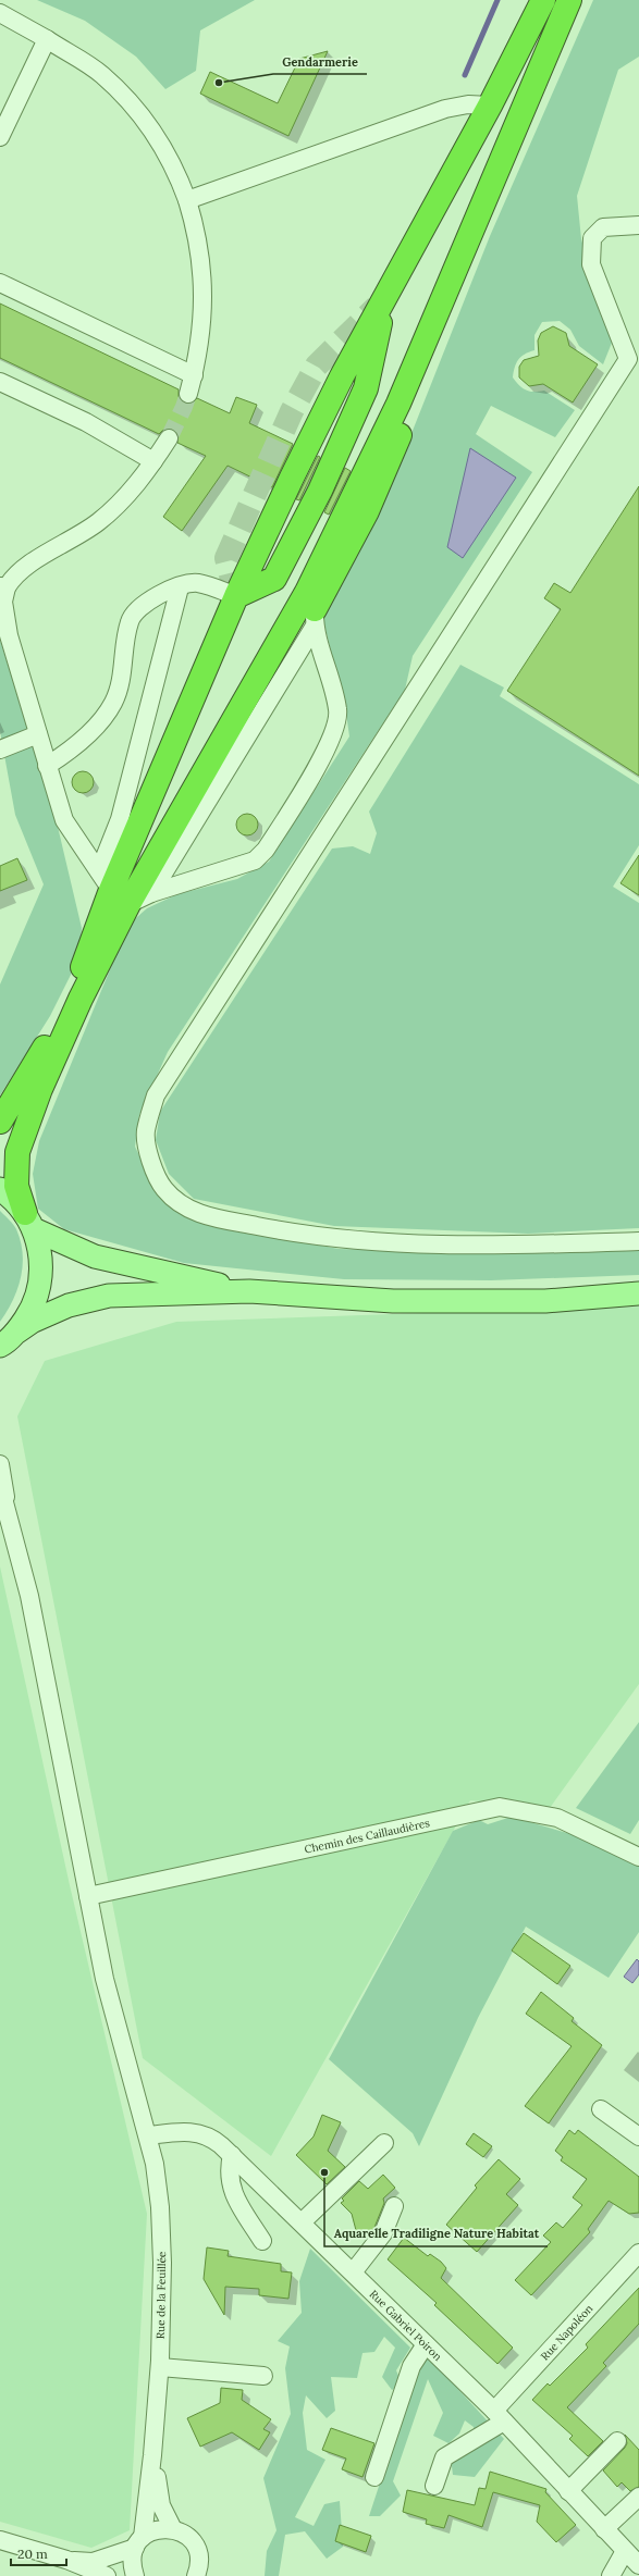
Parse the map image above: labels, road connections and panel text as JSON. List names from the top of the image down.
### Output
{
  "streets": {
    "street": [
      "Chemin des Caillaudières",
      "Rue de la Feuillée",
      "Rue Gabriel Poiron",
      "Rue Napoléon"
    ]
  },
  "crossings": [
    ["Chemin des Caillaudières", "Rue de la Feuillée"],
    ["Rue de la Feuillée", "Rue Gabriel Poiron"],
    ["Rue Gabriel Poiron", "Rue Napoléon"]
  ],
  "places": ["Gendarmerie", "Aquarelle Tradiligne Nature Habitat"],
  "scale_bar": "20 m"
}
